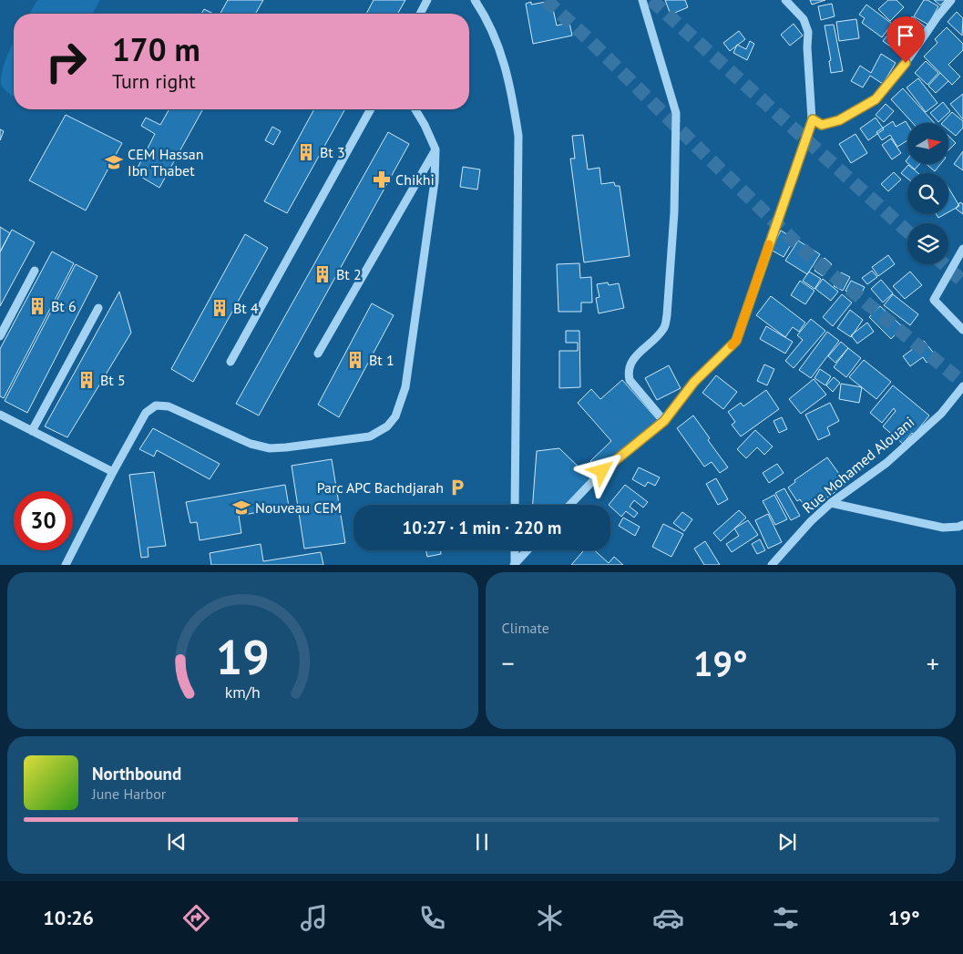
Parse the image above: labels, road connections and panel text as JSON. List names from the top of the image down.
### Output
{
  "streets": {
    "street": ["Rue Mohamed Alouani"]
  },
  "places": {
    "building": [
      "Bt 3",
      "Bt 2",
      "Bt 6",
      "Bt 4",
      "Bt 1",
      "Bt 5"
    ],
    "school or university": ["CEM Hassan Ibn Thabet", "Nouveau CEM"],
    "pharmacy": ["Chikhi"],
    "parking": ["Parc APC Bachdjarah"]
  },
  "north": "right",
  "page": {
    "turn": ["170 m", "Turn right"],
    "limit": "30",
    "trip": "10:27 · 1 min · 220 m",
    "tile": "Climate",
    "heat": ["−", "19°", "+"],
    "song": ["Northbound", "June Harbor"],
    "tabs": ["10:26", "19°"],
    "gauge": ["19", "km/h"]
  }
}
